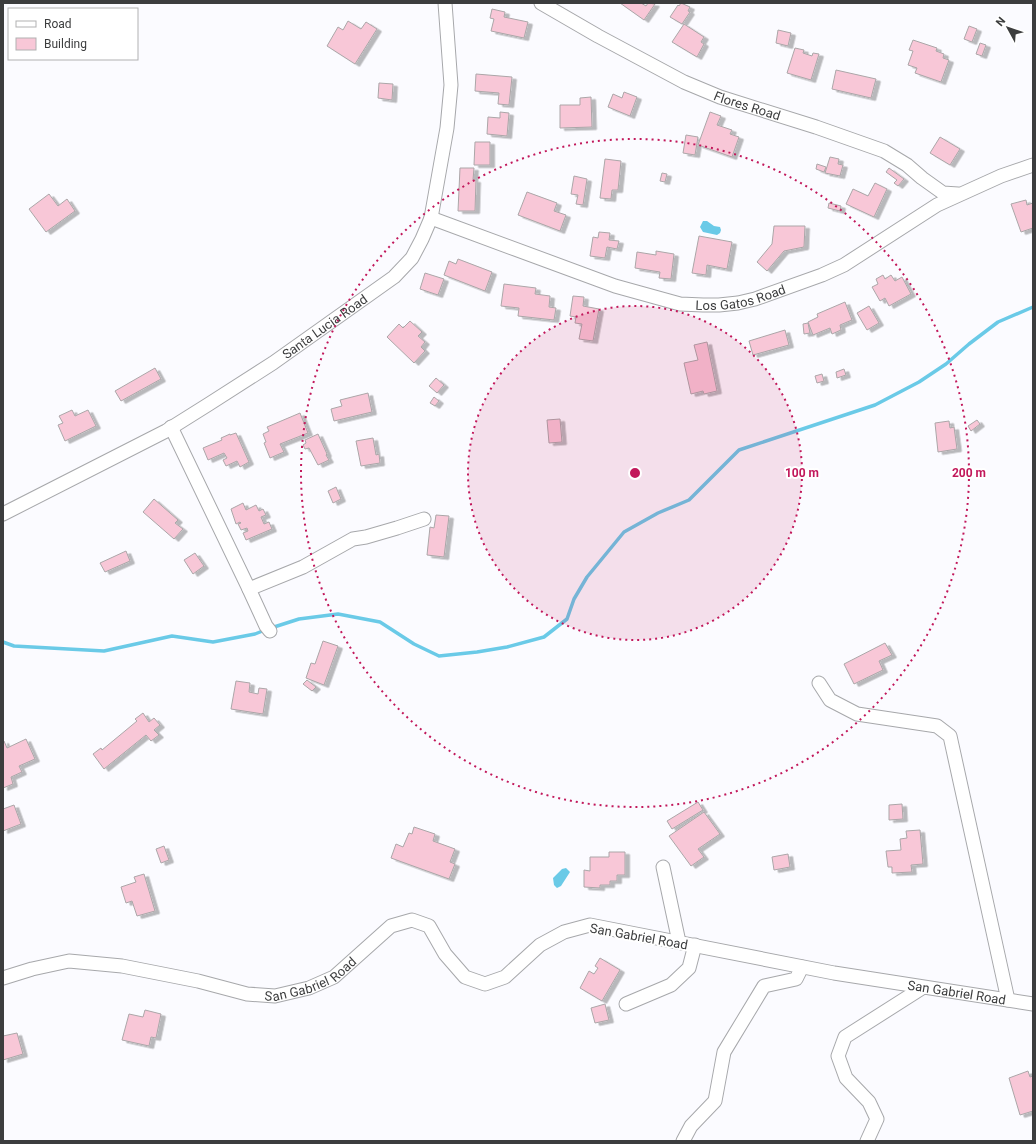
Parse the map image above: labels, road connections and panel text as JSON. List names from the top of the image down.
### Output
{
  "streets": {
    "street": [
      "Flores Road",
      "Los Gatos Road",
      "Santa Lucia Road",
      "San Gabriel Road"
    ]
  },
  "crossings": [
    ["Flores Road", "Los Gatos Road"],
    ["Los Gatos Road", "Santa Lucia Road"]
  ],
  "legend": ["Road", "Building"],
  "north": "top left",
  "rings": ["100 m", "200 m"]
}
